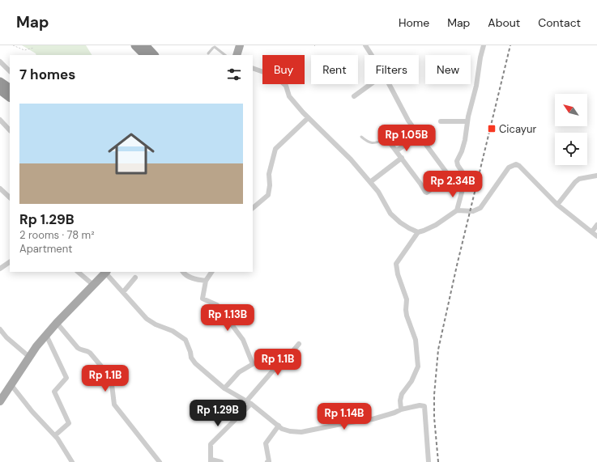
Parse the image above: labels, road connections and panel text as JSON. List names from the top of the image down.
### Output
{
  "places": {
    "transit": ["Cicayur"]
  },
  "north": "top left",
  "page": {
    "header": "Map",
    "nav": [
      "Home",
      "Map",
      "About",
      "Contact"
    ],
    "chip": [
      "Buy",
      "Rent",
      "Filters",
      "New"
    ],
    "heading": "7 homes",
    "list": [
      {
        "name": "Rp 1.29B",
        "note": "2 rooms · 78 m² · Apartment"
      }
    ],
    "price": [
      "Rp 1.05B",
      "Rp 2.34B",
      "Rp 1.13B",
      "Rp 1.1B",
      "Rp 1.1B",
      "Rp 1.29B",
      "Rp 1.14B"
    ]
  }
}
